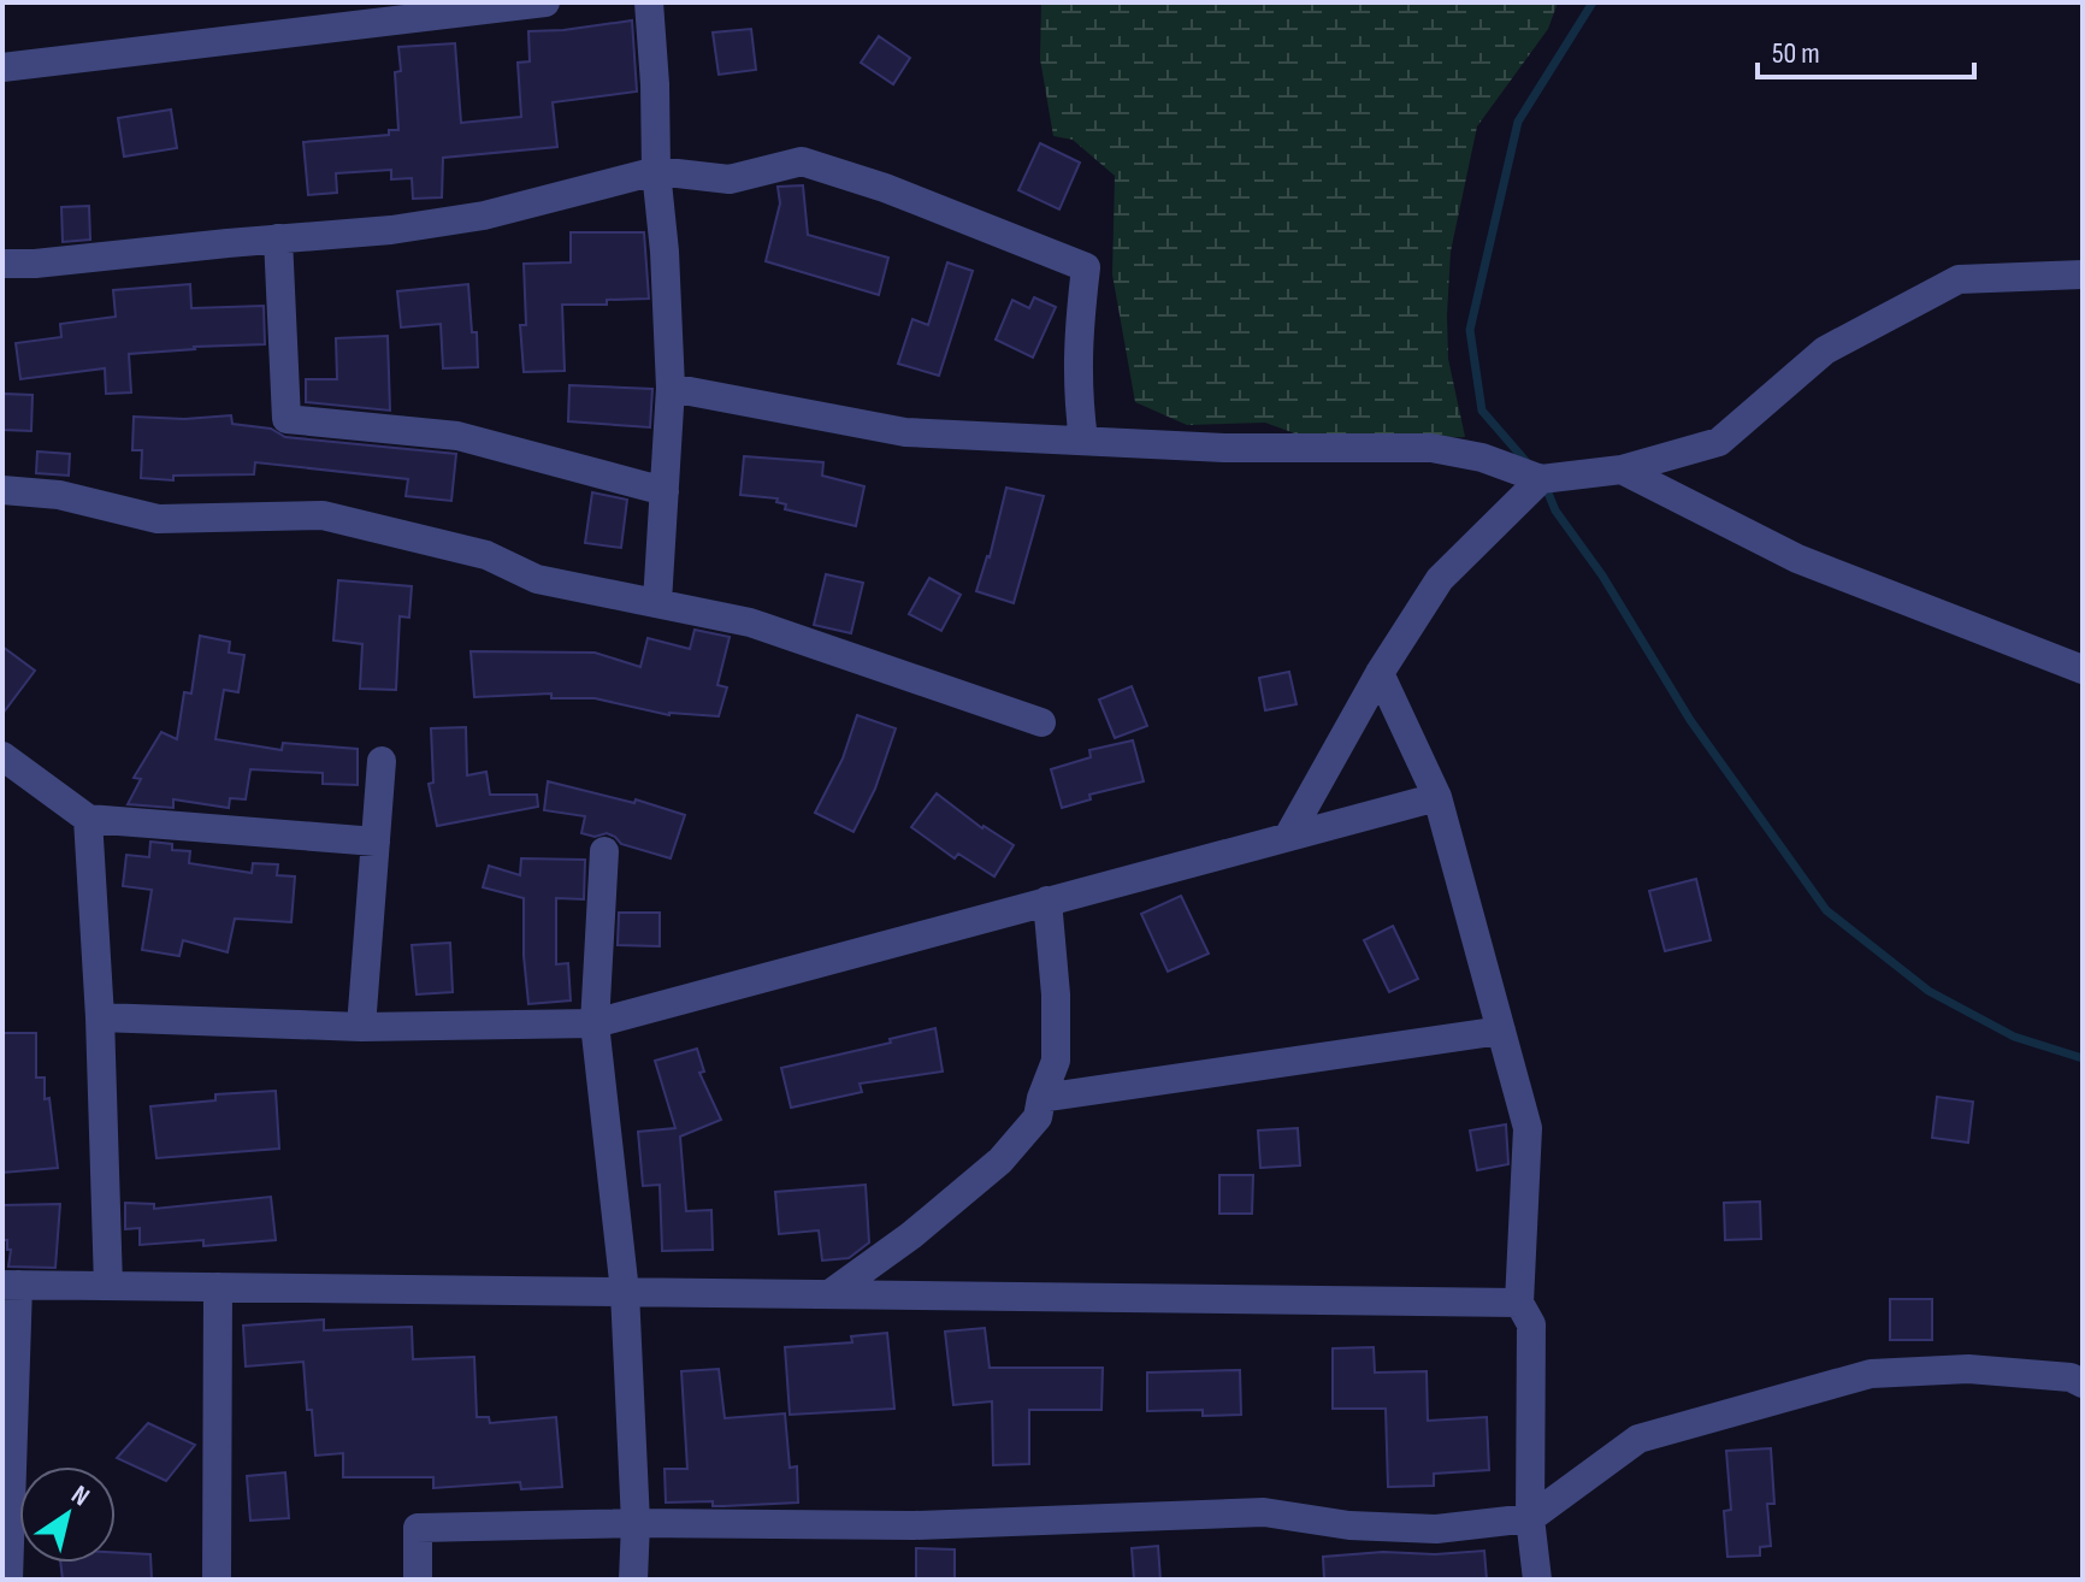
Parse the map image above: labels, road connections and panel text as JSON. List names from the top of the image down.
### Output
{
  "scale_bar": "50 m",
  "north": "top right"
}
